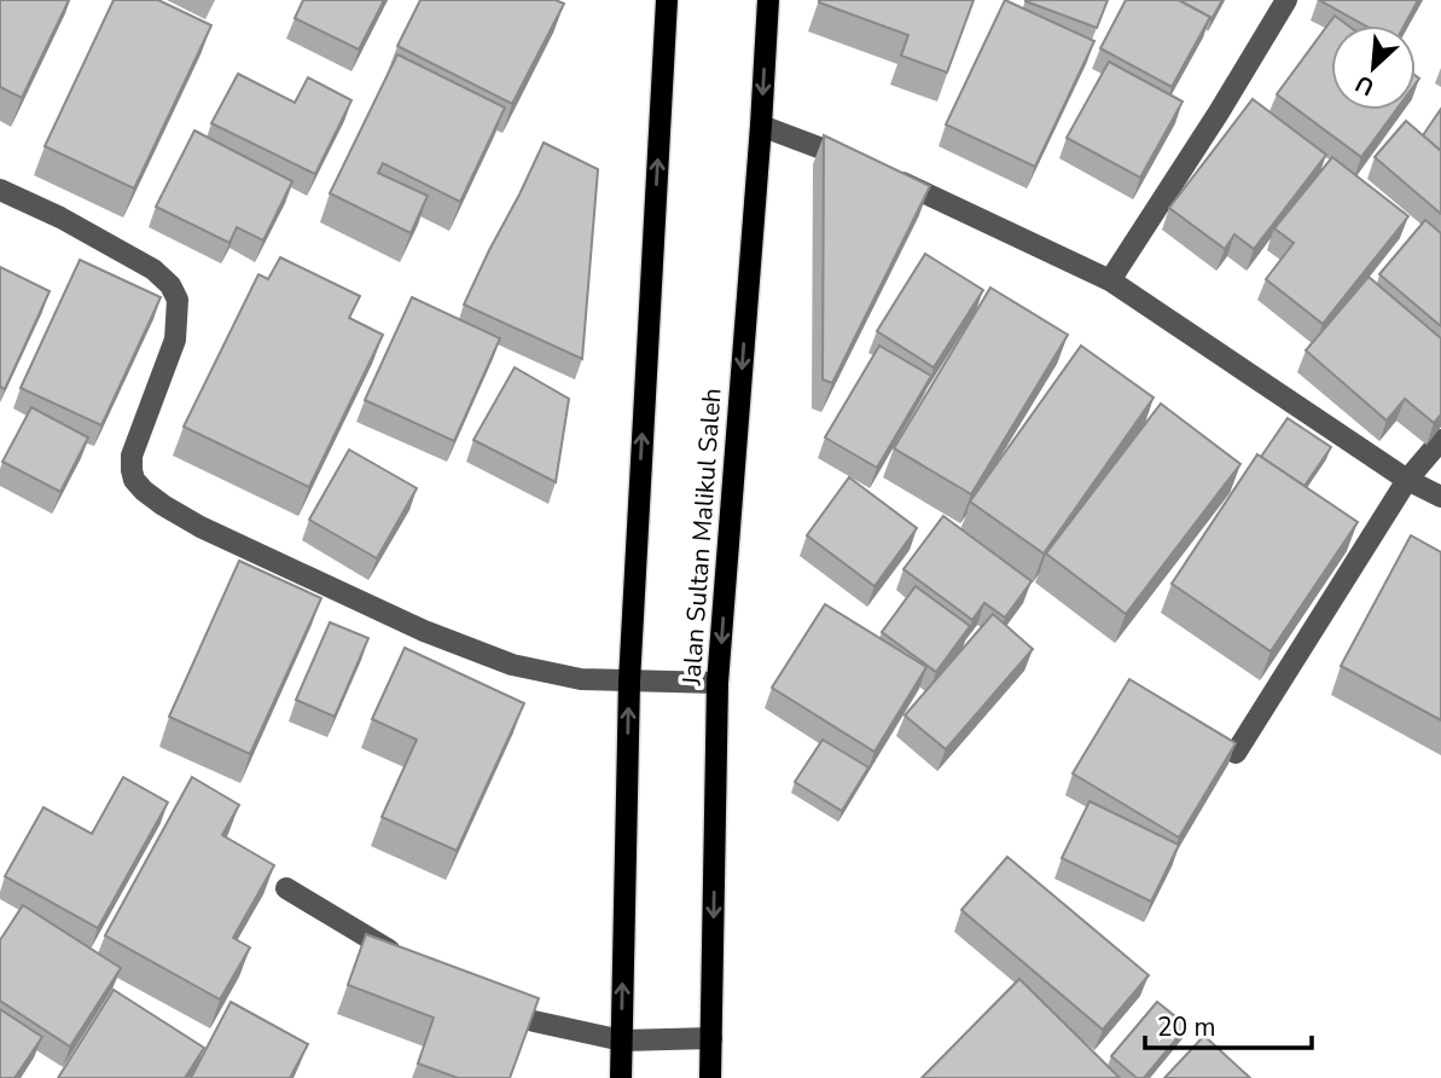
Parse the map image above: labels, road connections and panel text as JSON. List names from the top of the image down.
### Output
{
  "streets": {
    "main road": ["Jalan Sultan Malikul Saleh"]
  },
  "scale_bar": "20 m",
  "north": "bottom left"
}
